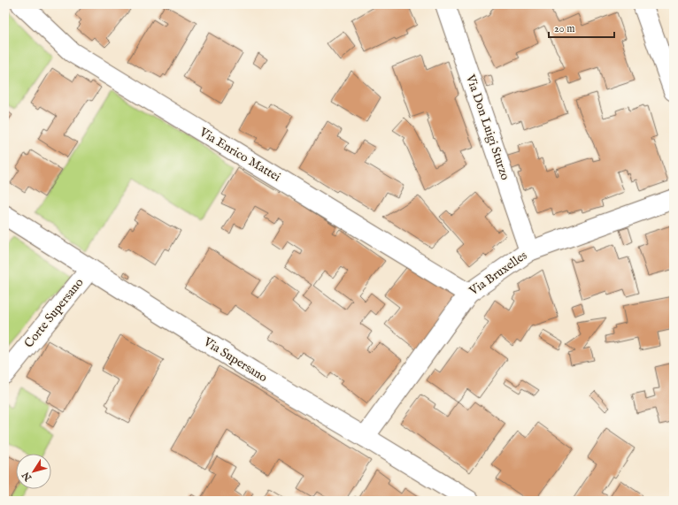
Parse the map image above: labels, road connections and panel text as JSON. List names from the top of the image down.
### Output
{
  "streets": {
    "street": [
      "Via Don Luigi Sturzo",
      "Via Enrico Mattei",
      "Via Bruxelles",
      "Corte Supersano",
      "Via Supersano"
    ]
  },
  "crossings": [
    ["Via Don Luigi Sturzo", "Via Bruxelles"],
    ["Via Enrico Mattei", "Via Bruxelles"],
    ["Via Bruxelles", "Via Supersano"],
    ["Corte Supersano", "Via Supersano"]
  ],
  "scale_bar": "20 m",
  "north": "bottom left"
}
